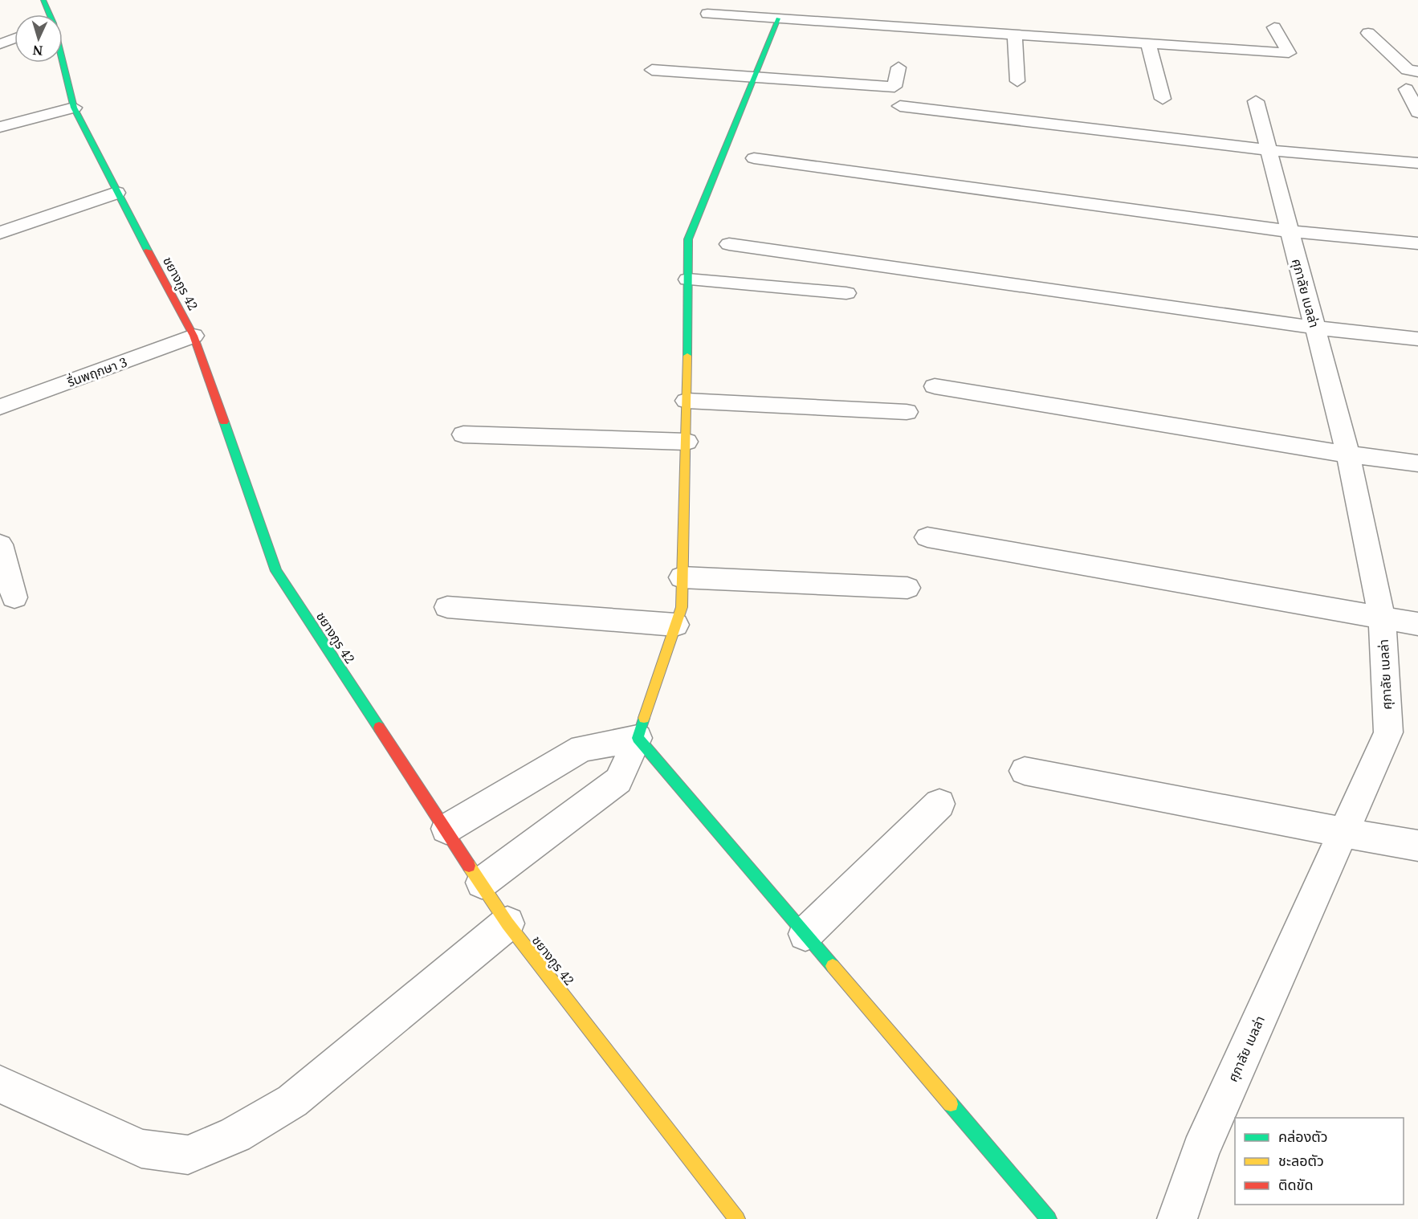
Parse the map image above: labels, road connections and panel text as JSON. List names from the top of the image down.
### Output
{
  "streets": {
    "street": ["ชยางกูร 42", "ศุภาลัย เบลล่า", "รื่นพฤกษา 3"]
  },
  "crossings": [
    ["ชยางกูร 42", "รื่นพฤกษา 3"]
  ],
  "legend": ["คล่องตัว", "ชะลอตัว", "ติดขัด"],
  "north": "bottom"
}
